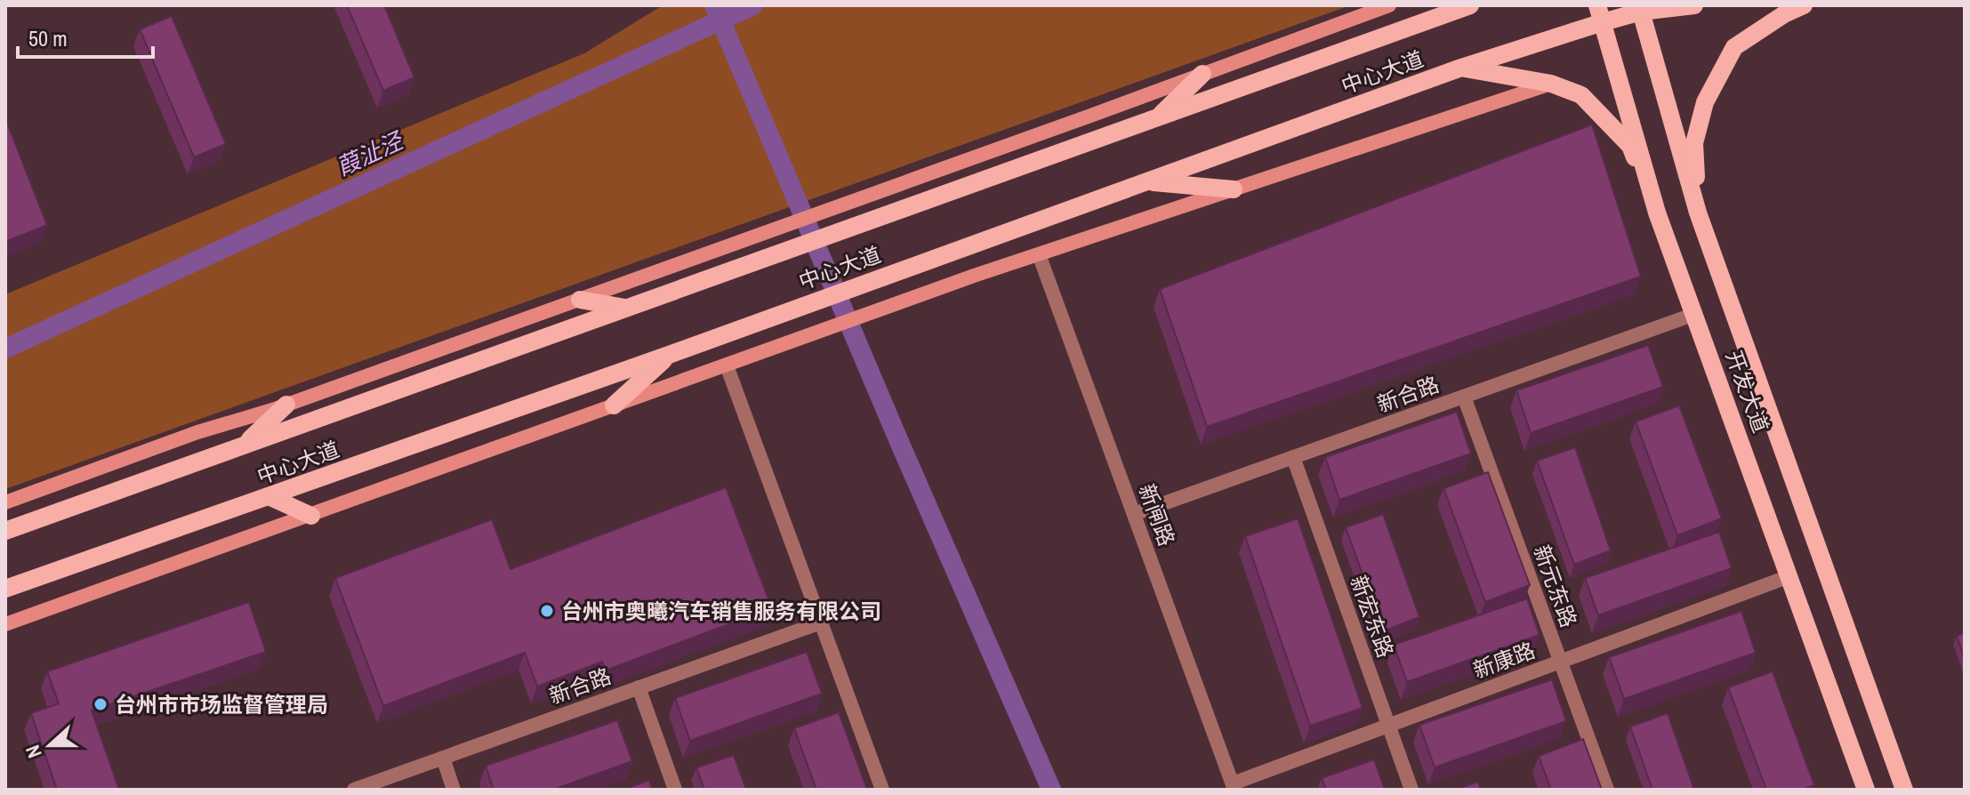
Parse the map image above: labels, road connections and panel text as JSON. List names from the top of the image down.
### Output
{
  "streets": {
    "main road": ["中心大道", "开发大道"],
    "street": [
      "新合路",
      "新闸路",
      "新元东路",
      "新宏东路",
      "新康路"
    ]
  },
  "crossings": [
    ["中心大道", "开发大道"],
    ["开发大道", "新合路"],
    ["开发大道", "新康路"],
    ["新合路", "新闸路"],
    ["新合路", "新元东路"],
    ["新合路", "新宏东路"],
    ["新闸路", "新康路"],
    ["新元东路", "新康路"],
    ["新宏东路", "新康路"]
  ],
  "water": ["葭沚泾"],
  "places": ["台州市奥曦汽车销售服务有限公司", "台州市市场监督管理局"],
  "scale_bar": "50 m",
  "north": "left"
}
